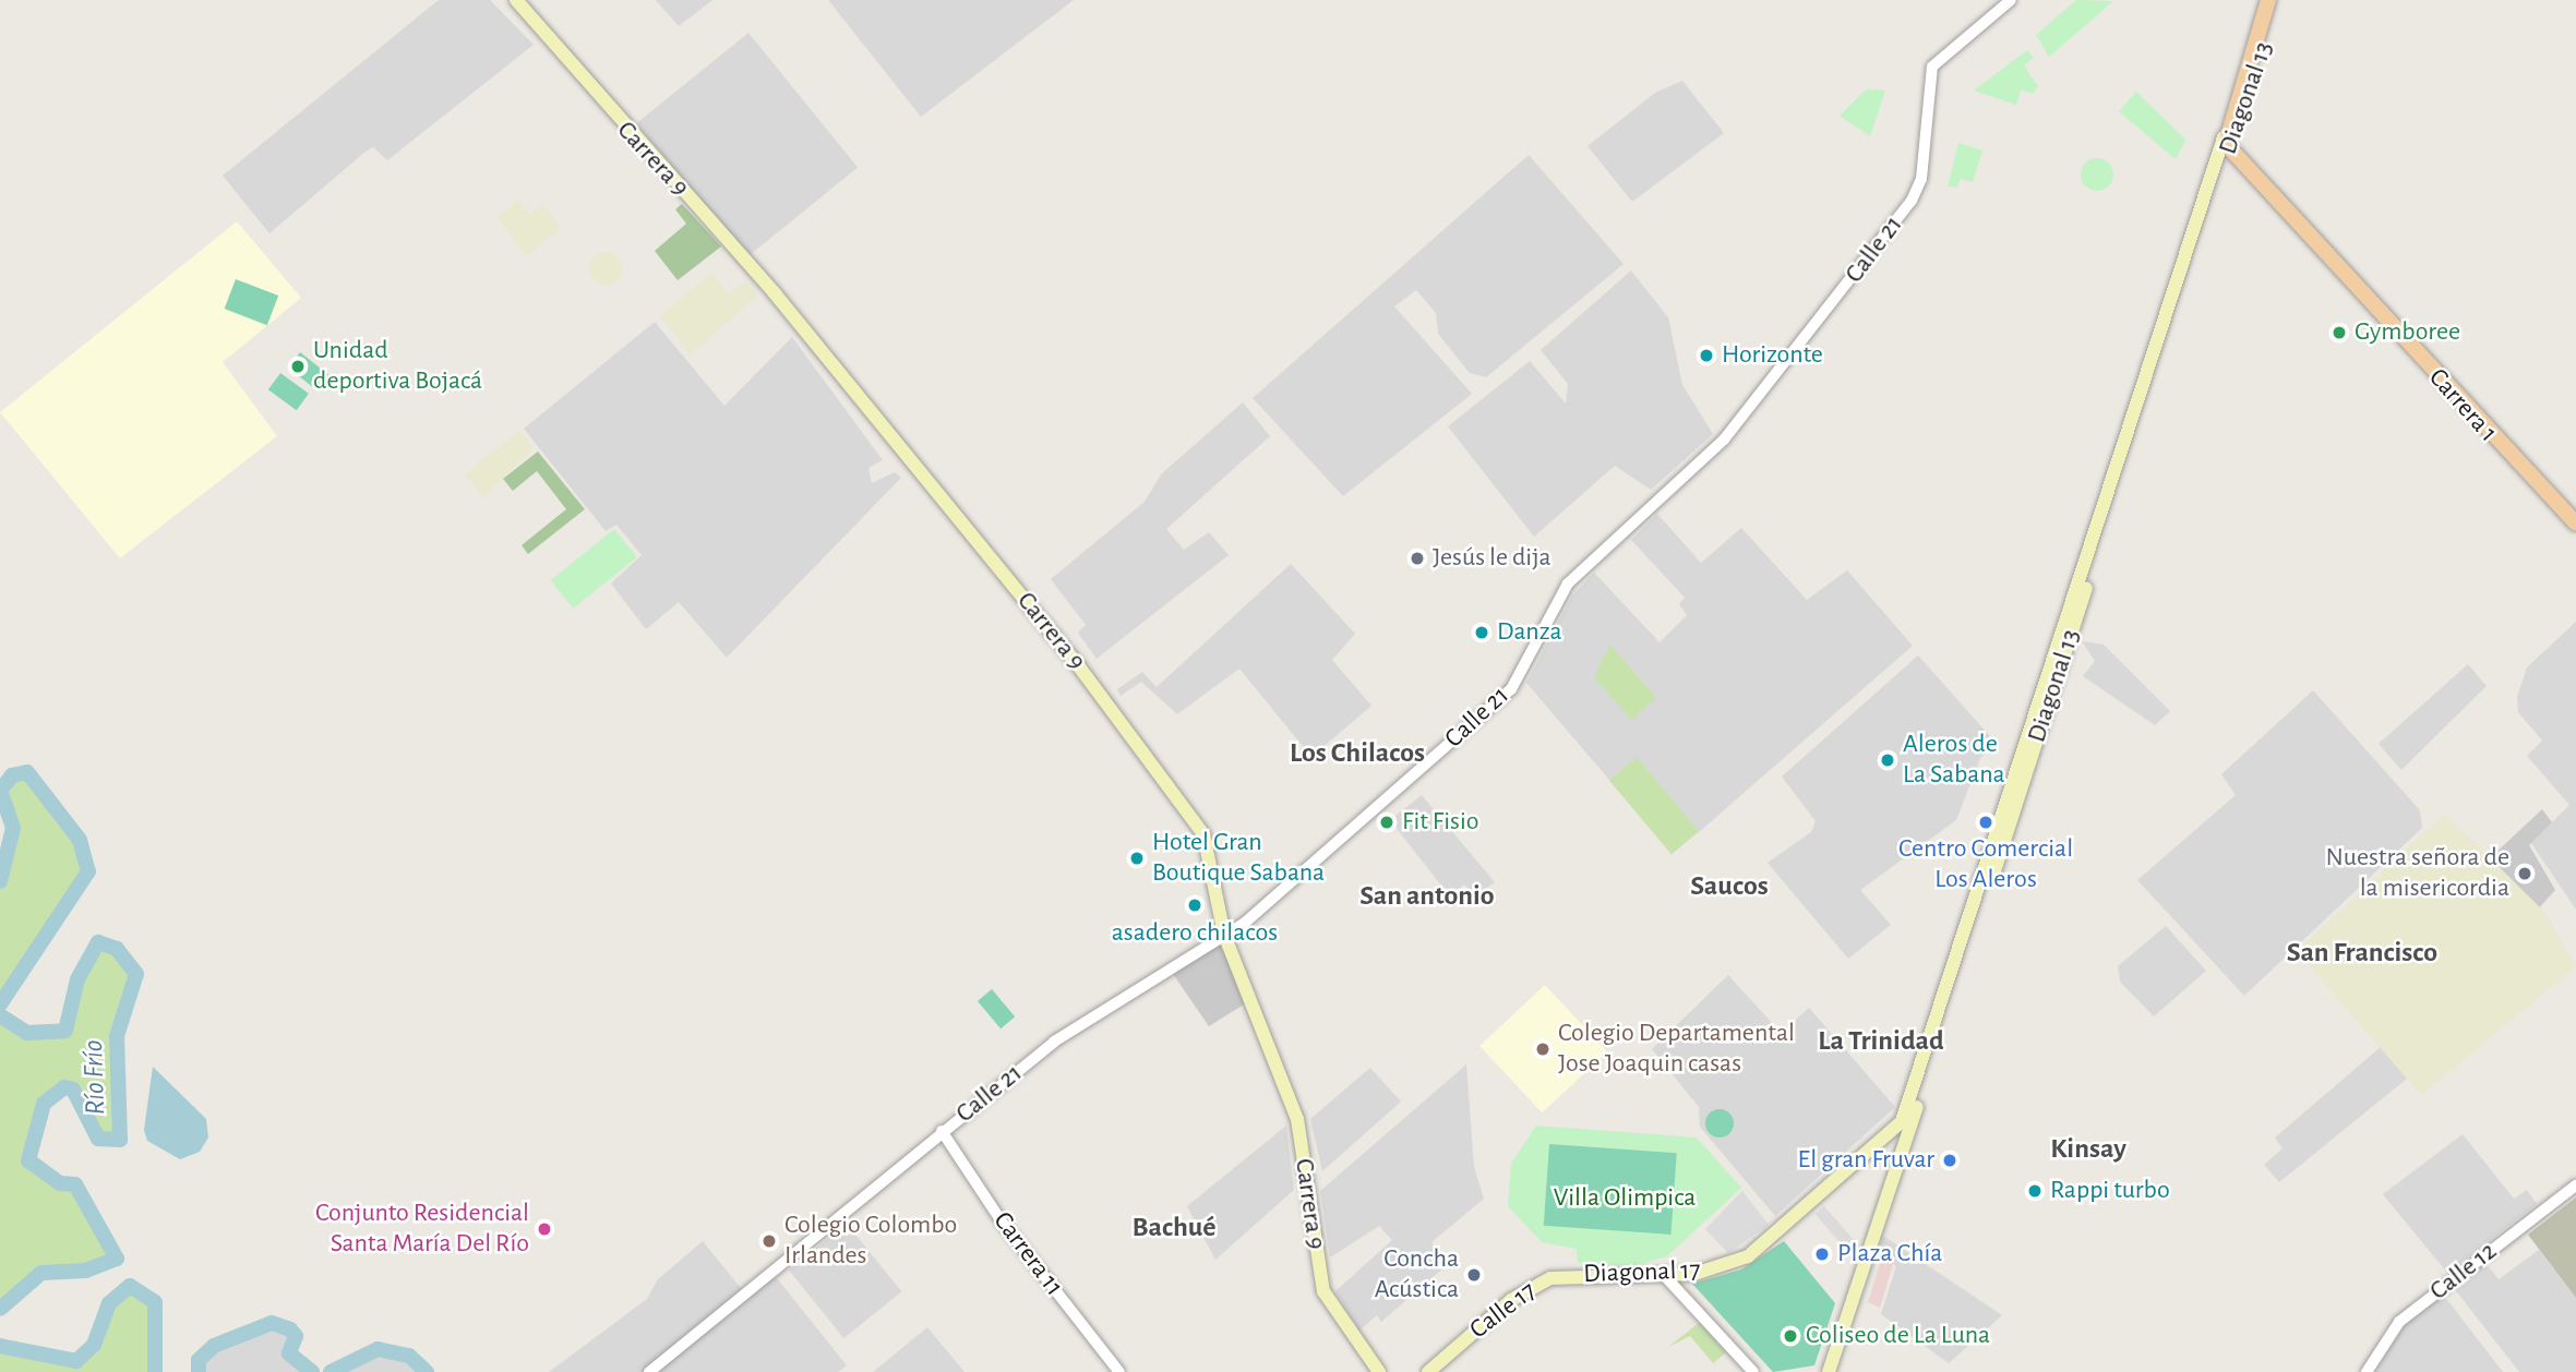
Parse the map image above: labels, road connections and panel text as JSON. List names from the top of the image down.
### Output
{
  "streets": {
    "main road": [
      "Diagonal 13",
      "Carrera 9",
      "Carrera 1",
      "Diagonal 17",
      "Calle 17"
    ],
    "street": ["Calle 21", "Carrera 11", "Calle 12"]
  },
  "crossings": [
    ["Diagonal 13", "Carrera 1"],
    ["Diagonal 13", "Diagonal 17"],
    ["Carrera 9", "Calle 21"],
    ["Calle 21", "Carrera 11"],
    ["Diagonal 17", "Calle 17"]
  ],
  "districts": [
    "Los Chilacos",
    "Saucos",
    "San antonio",
    "San Francisco",
    "La Trinidad",
    "Kinsay",
    "Bachué"
  ],
  "water": ["Río Frío"],
  "parks": ["Villa Olimpica"],
  "places": [
    "Gymboree",
    "Horizonte",
    "Unidad deportiva Bojacá",
    "Jesús le dija",
    "Danza",
    "Aleros de La Sabana",
    "Fit Fisio",
    "Centro Comercial Los Aleros",
    "Hotel Gran Boutique Sabana",
    "Nuestra señora de la misericordia",
    "asadero chilacos",
    "Colegio Departamental Jose Joaquin casas",
    "El gran Fruvar",
    "Rappi turbo",
    "Conjunto Residencial Santa María Del Río",
    "Colegio Colombo Irlandes",
    "Plaza Chía",
    "Concha Acústica",
    "Coliseo de La Luna"
  ]
}
